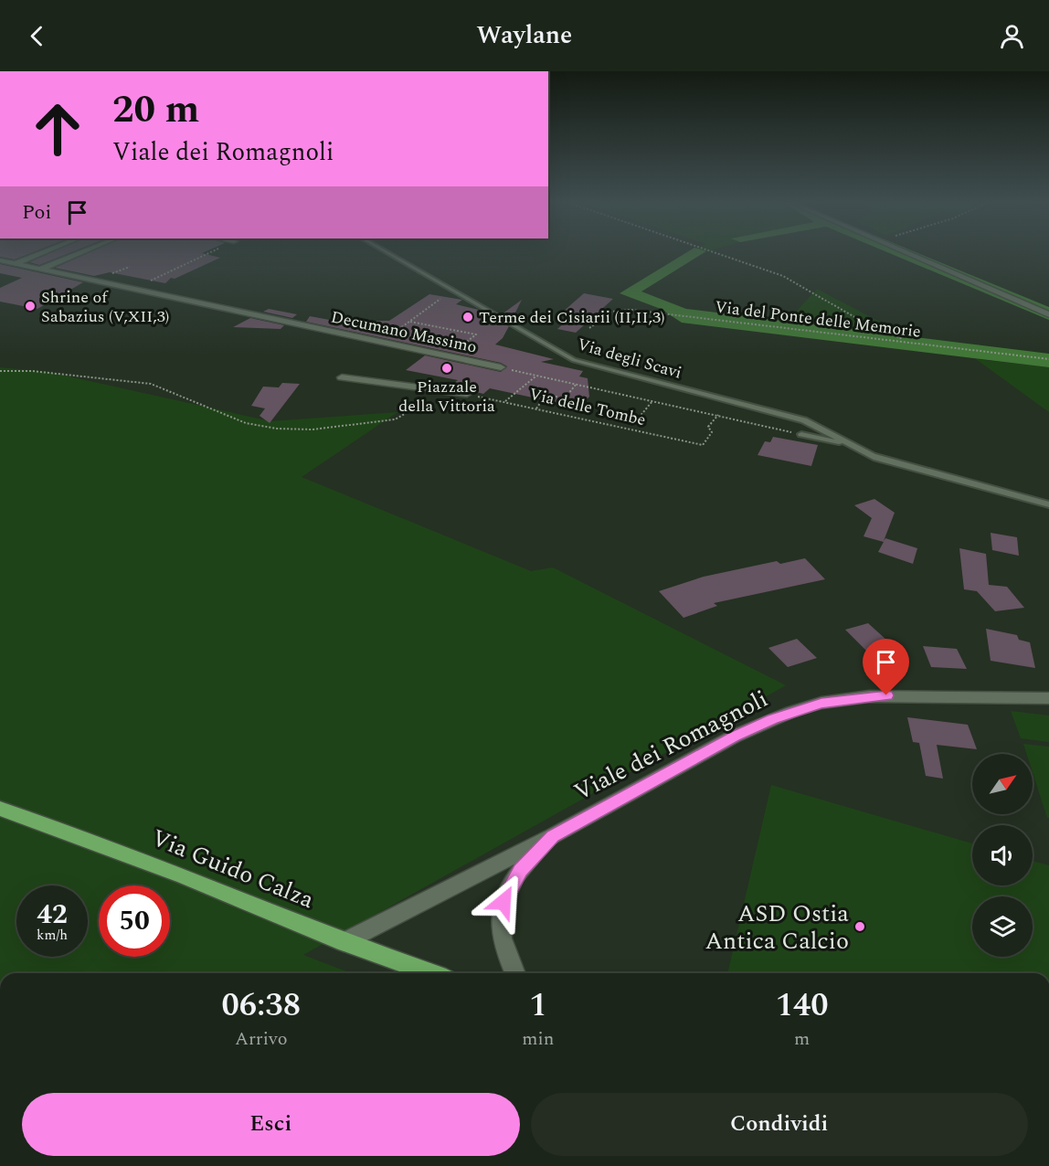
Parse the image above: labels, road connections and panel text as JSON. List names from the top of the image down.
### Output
{
  "streets": {
    "main road": ["Via Guido Calza"],
    "street": ["Decumano Massimo", "Viale dei Romagnoli"],
    "lane": ["Via degli Scavi"],
    "path": ["Via del Ponte delle Memorie", "Via delle Tombe"]
  },
  "crossings": [
    ["Decumano Massimo", "Via degli Scavi"],
    ["Decumano Massimo", "Via delle Tombe"],
    ["Viale dei Romagnoli", "Via Guido Calza"]
  ],
  "places": [
    "Shrine of Sabazius (V,XII,3)",
    "Terme dei Cisiarii (II,II,3)",
    "Piazzale della Vittoria",
    "ASD Ostia Antica Calcio"
  ],
  "north": "top right",
  "page": {
    "header": "Waylane",
    "turn": ["20 m", "Viale dei Romagnoli"],
    "then": "Poi",
    "speed": "42 km/h",
    "limit": "50",
    "eta": [
      "06:38",
      "Arrivo",
      "1",
      "min",
      "140",
      "m"
    ],
    "buttons": ["Esci", "Condividi"]
  }
}
